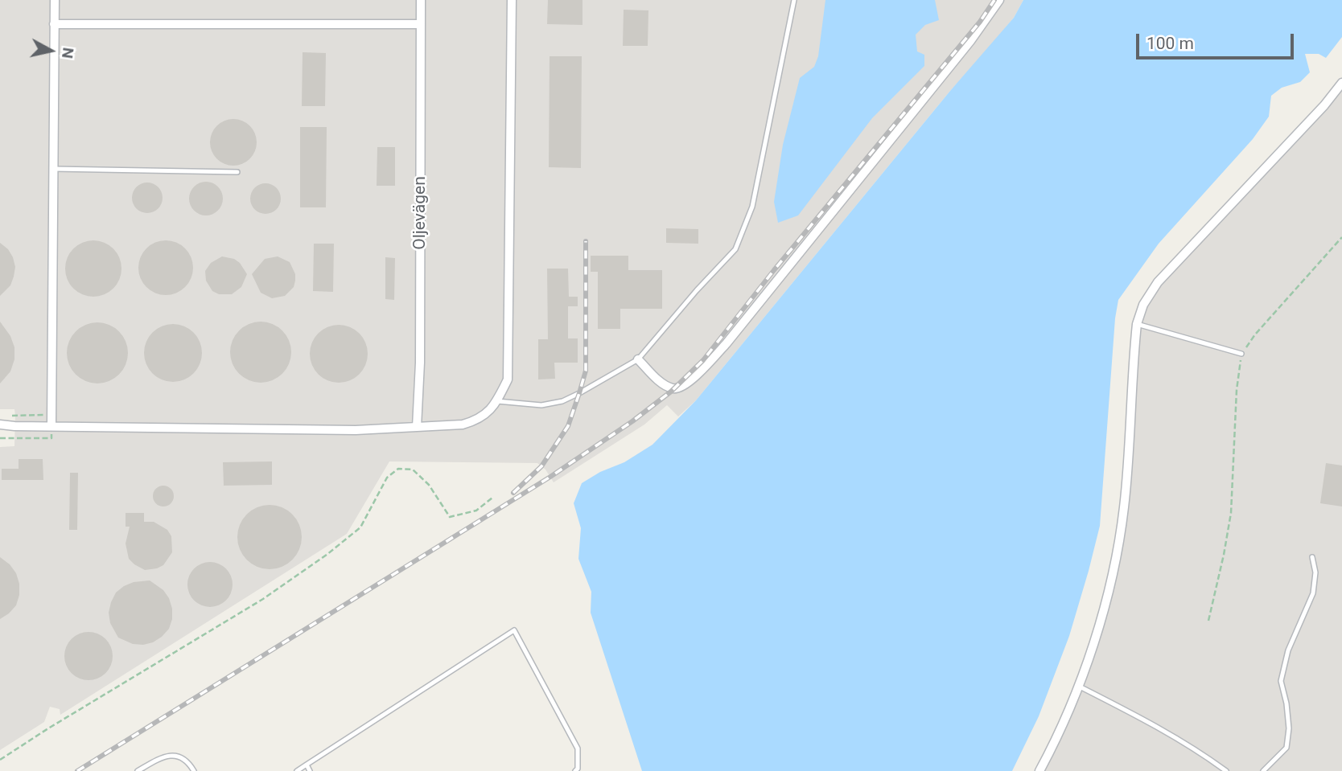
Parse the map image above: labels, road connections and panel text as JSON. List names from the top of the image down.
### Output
{
  "streets": {
    "street": ["Oljevägen"]
  },
  "scale_bar": "100 m",
  "north": "right"
}
